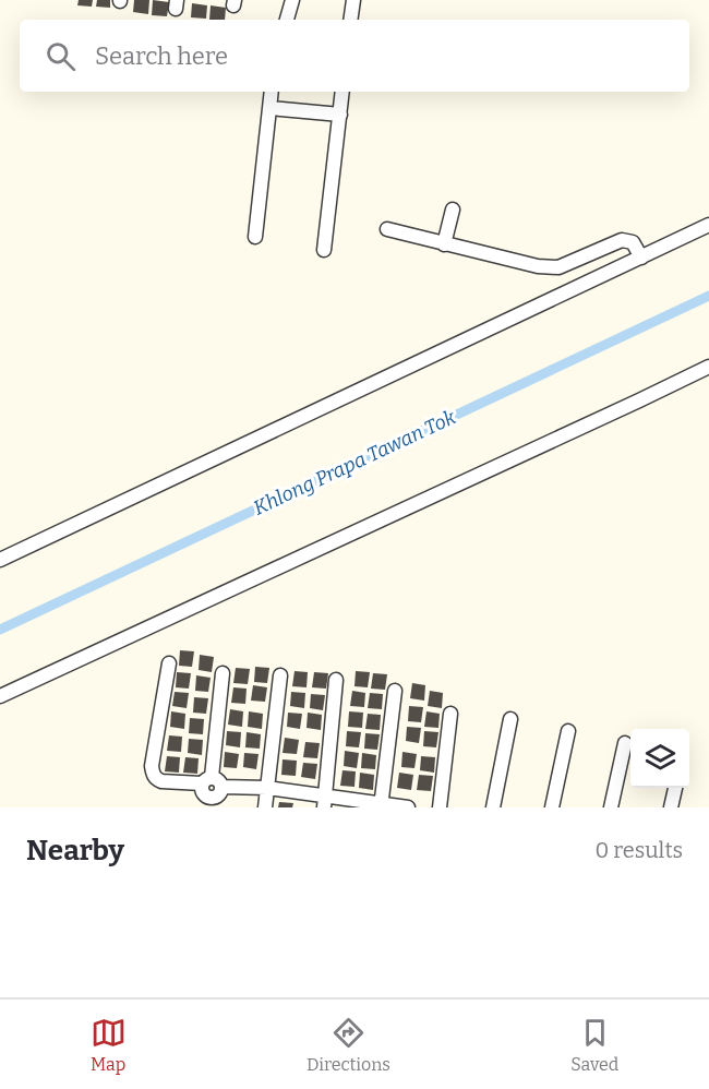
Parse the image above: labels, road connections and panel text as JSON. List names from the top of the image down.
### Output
{
  "water": ["Khlong Prapa Tawan Tok"],
  "page": {
    "search": "Search here",
    "heading": ["Nearby", "0 results"],
    "nav": ["Map", "Directions", "Saved"]
  }
}
